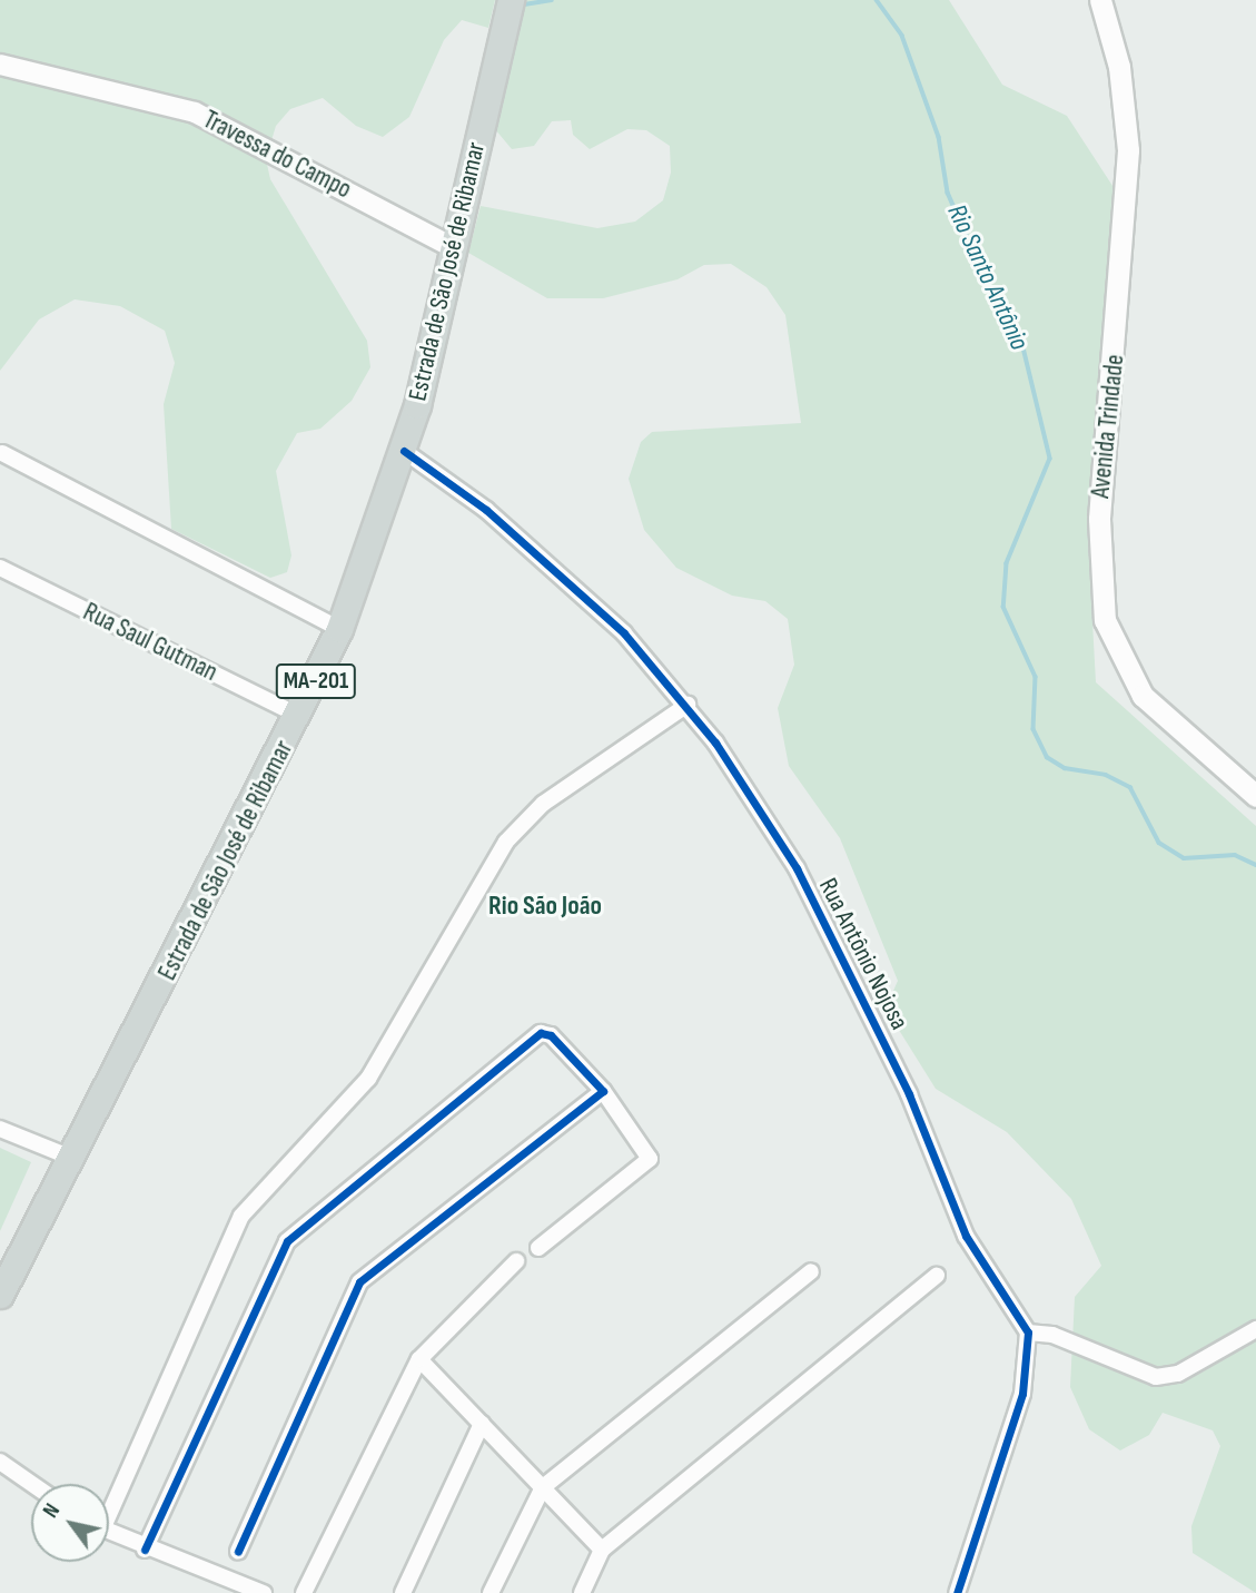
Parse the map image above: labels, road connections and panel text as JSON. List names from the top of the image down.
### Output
{
  "streets": {
    "main road": ["Estrada de São José de Ribamar", "Avenida Trindade", "MA-201"],
    "street": ["Travessa do Campo", "Rua Saul Gutman", "Rua Antônio Nojosa"]
  },
  "crossings": [
    ["Travessa do Campo", "Estrada de São José de Ribamar"],
    ["Estrada de São José de Ribamar", "Rua Saul Gutman"],
    ["Estrada de São José de Ribamar", "Rua Antônio Nojosa"]
  ],
  "districts": ["Rio São João"],
  "water": ["Rio Santo Antônio"],
  "north": "top left"
}
